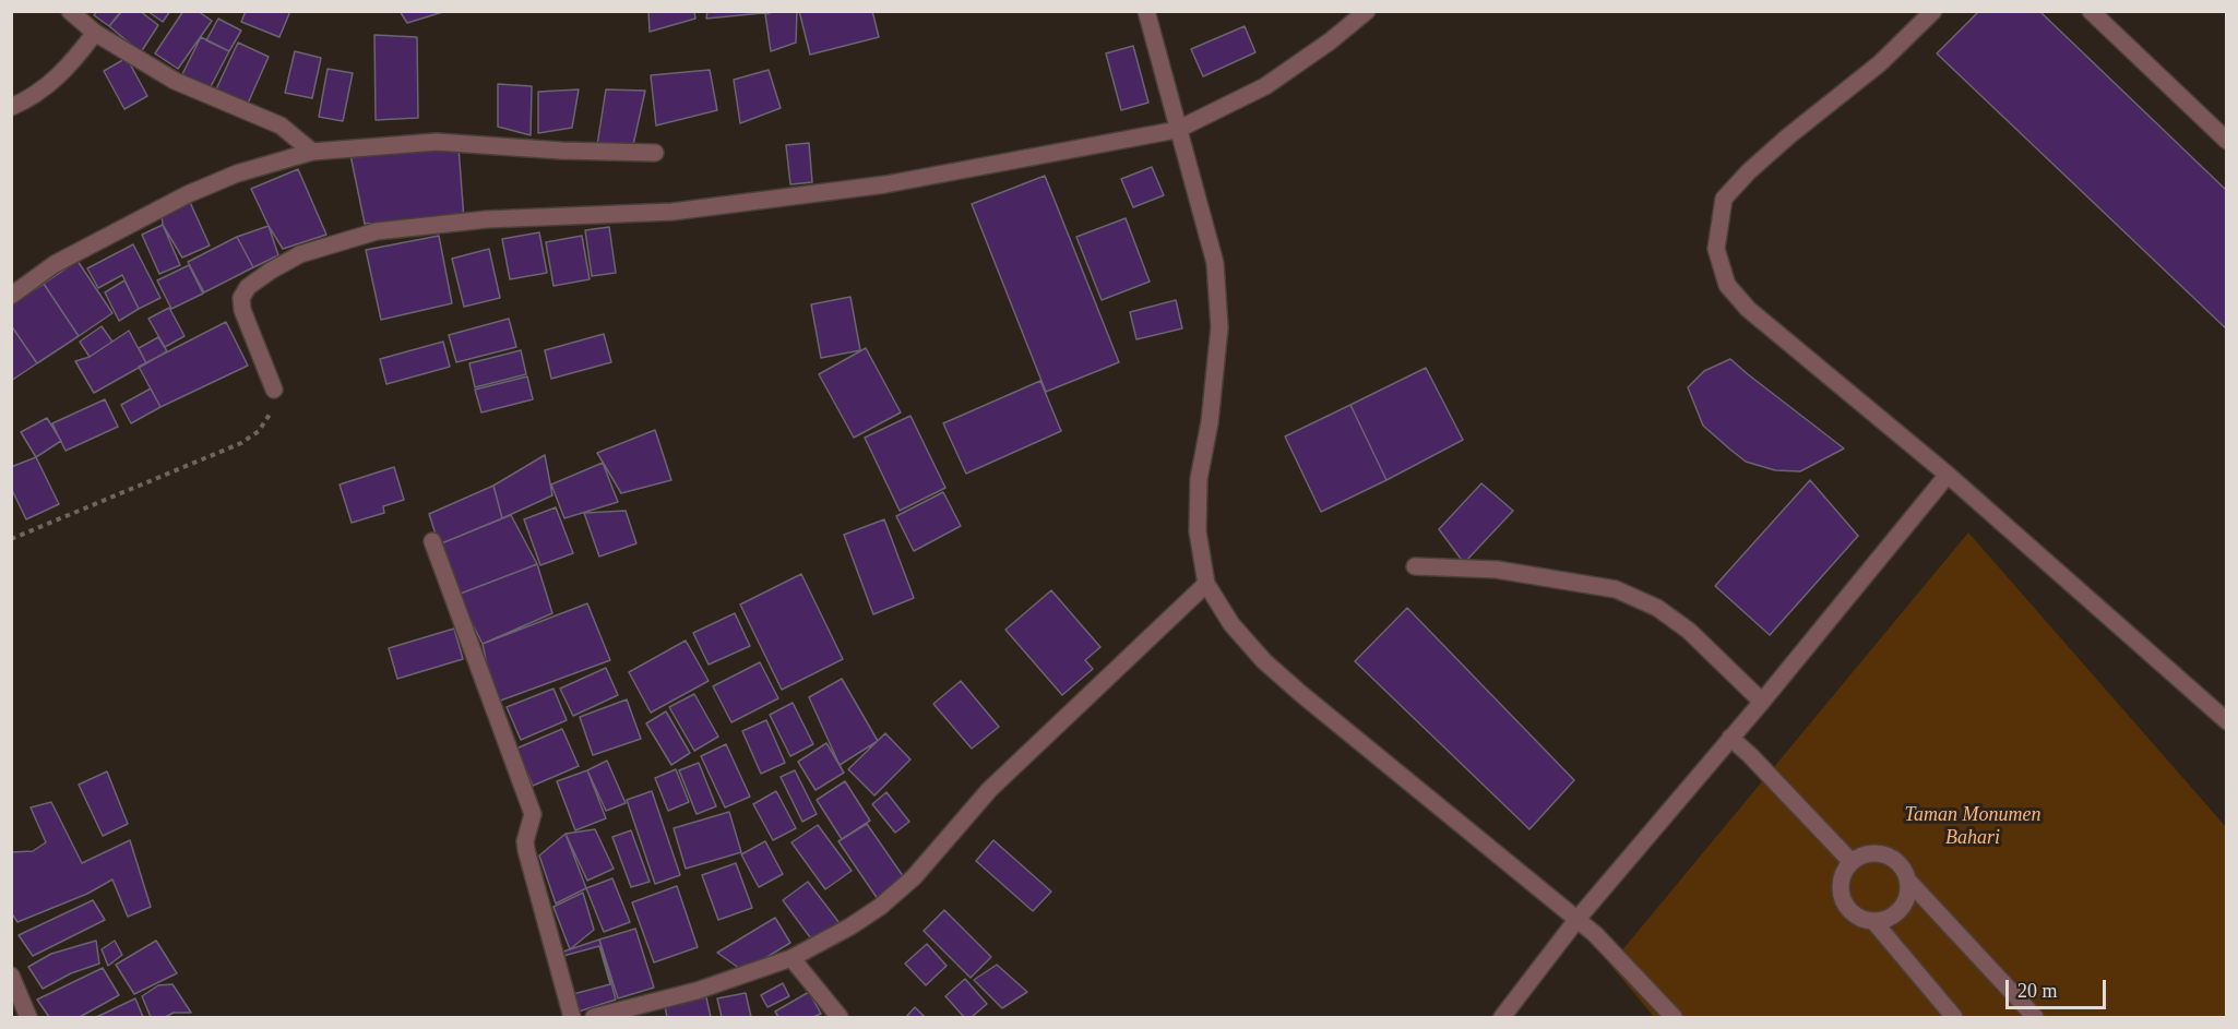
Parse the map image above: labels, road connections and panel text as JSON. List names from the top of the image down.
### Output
{
  "parks": ["Taman Monumen Bahari"],
  "scale_bar": "20 m"
}
